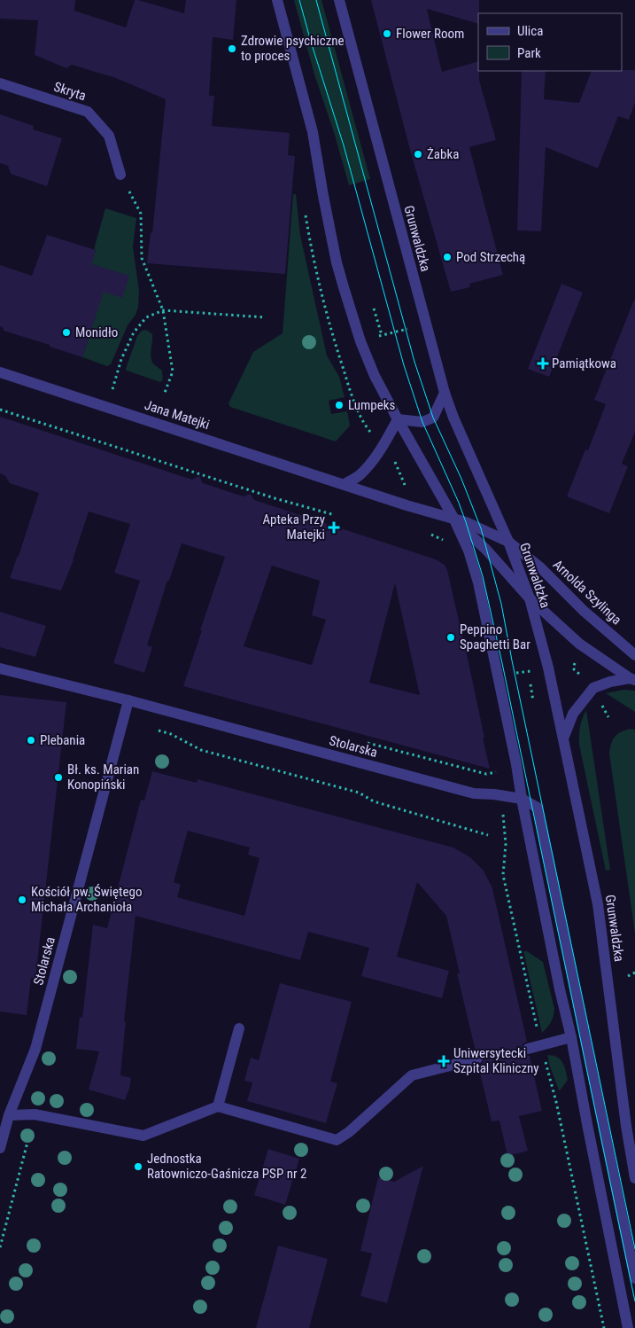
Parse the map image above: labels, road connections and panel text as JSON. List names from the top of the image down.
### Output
{
  "streets": {
    "street": [
      "Skryta",
      "Grunwaldzka",
      "Jana Matejki",
      "Arnolda Szylinga",
      "Stolarska"
    ]
  },
  "crossings": [
    ["Grunwaldzka", "Arnolda Szylinga"],
    ["Jana Matejki", "Arnolda Szylinga"]
  ],
  "places": {
    "other": [
      "Flower Room",
      "Zdrowie psychiczne to proces",
      "Żabka",
      "Pod Strzechą",
      "Monidło",
      "Lumpeks",
      "Peppino Spaghetti Bar",
      "Plebania",
      "Bł. ks. Marian Konopiński",
      "Kościół pw. Świętego Michała Archanioła",
      "Jednostka Ratowniczo-Gaśnicza PSP nr 2"
    ],
    "health": ["Pamiątkowa", "Apteka Przy Matejki", "Uniwersytecki Szpital Kliniczny"]
  },
  "legend": ["Ulica", "Park"]
}
